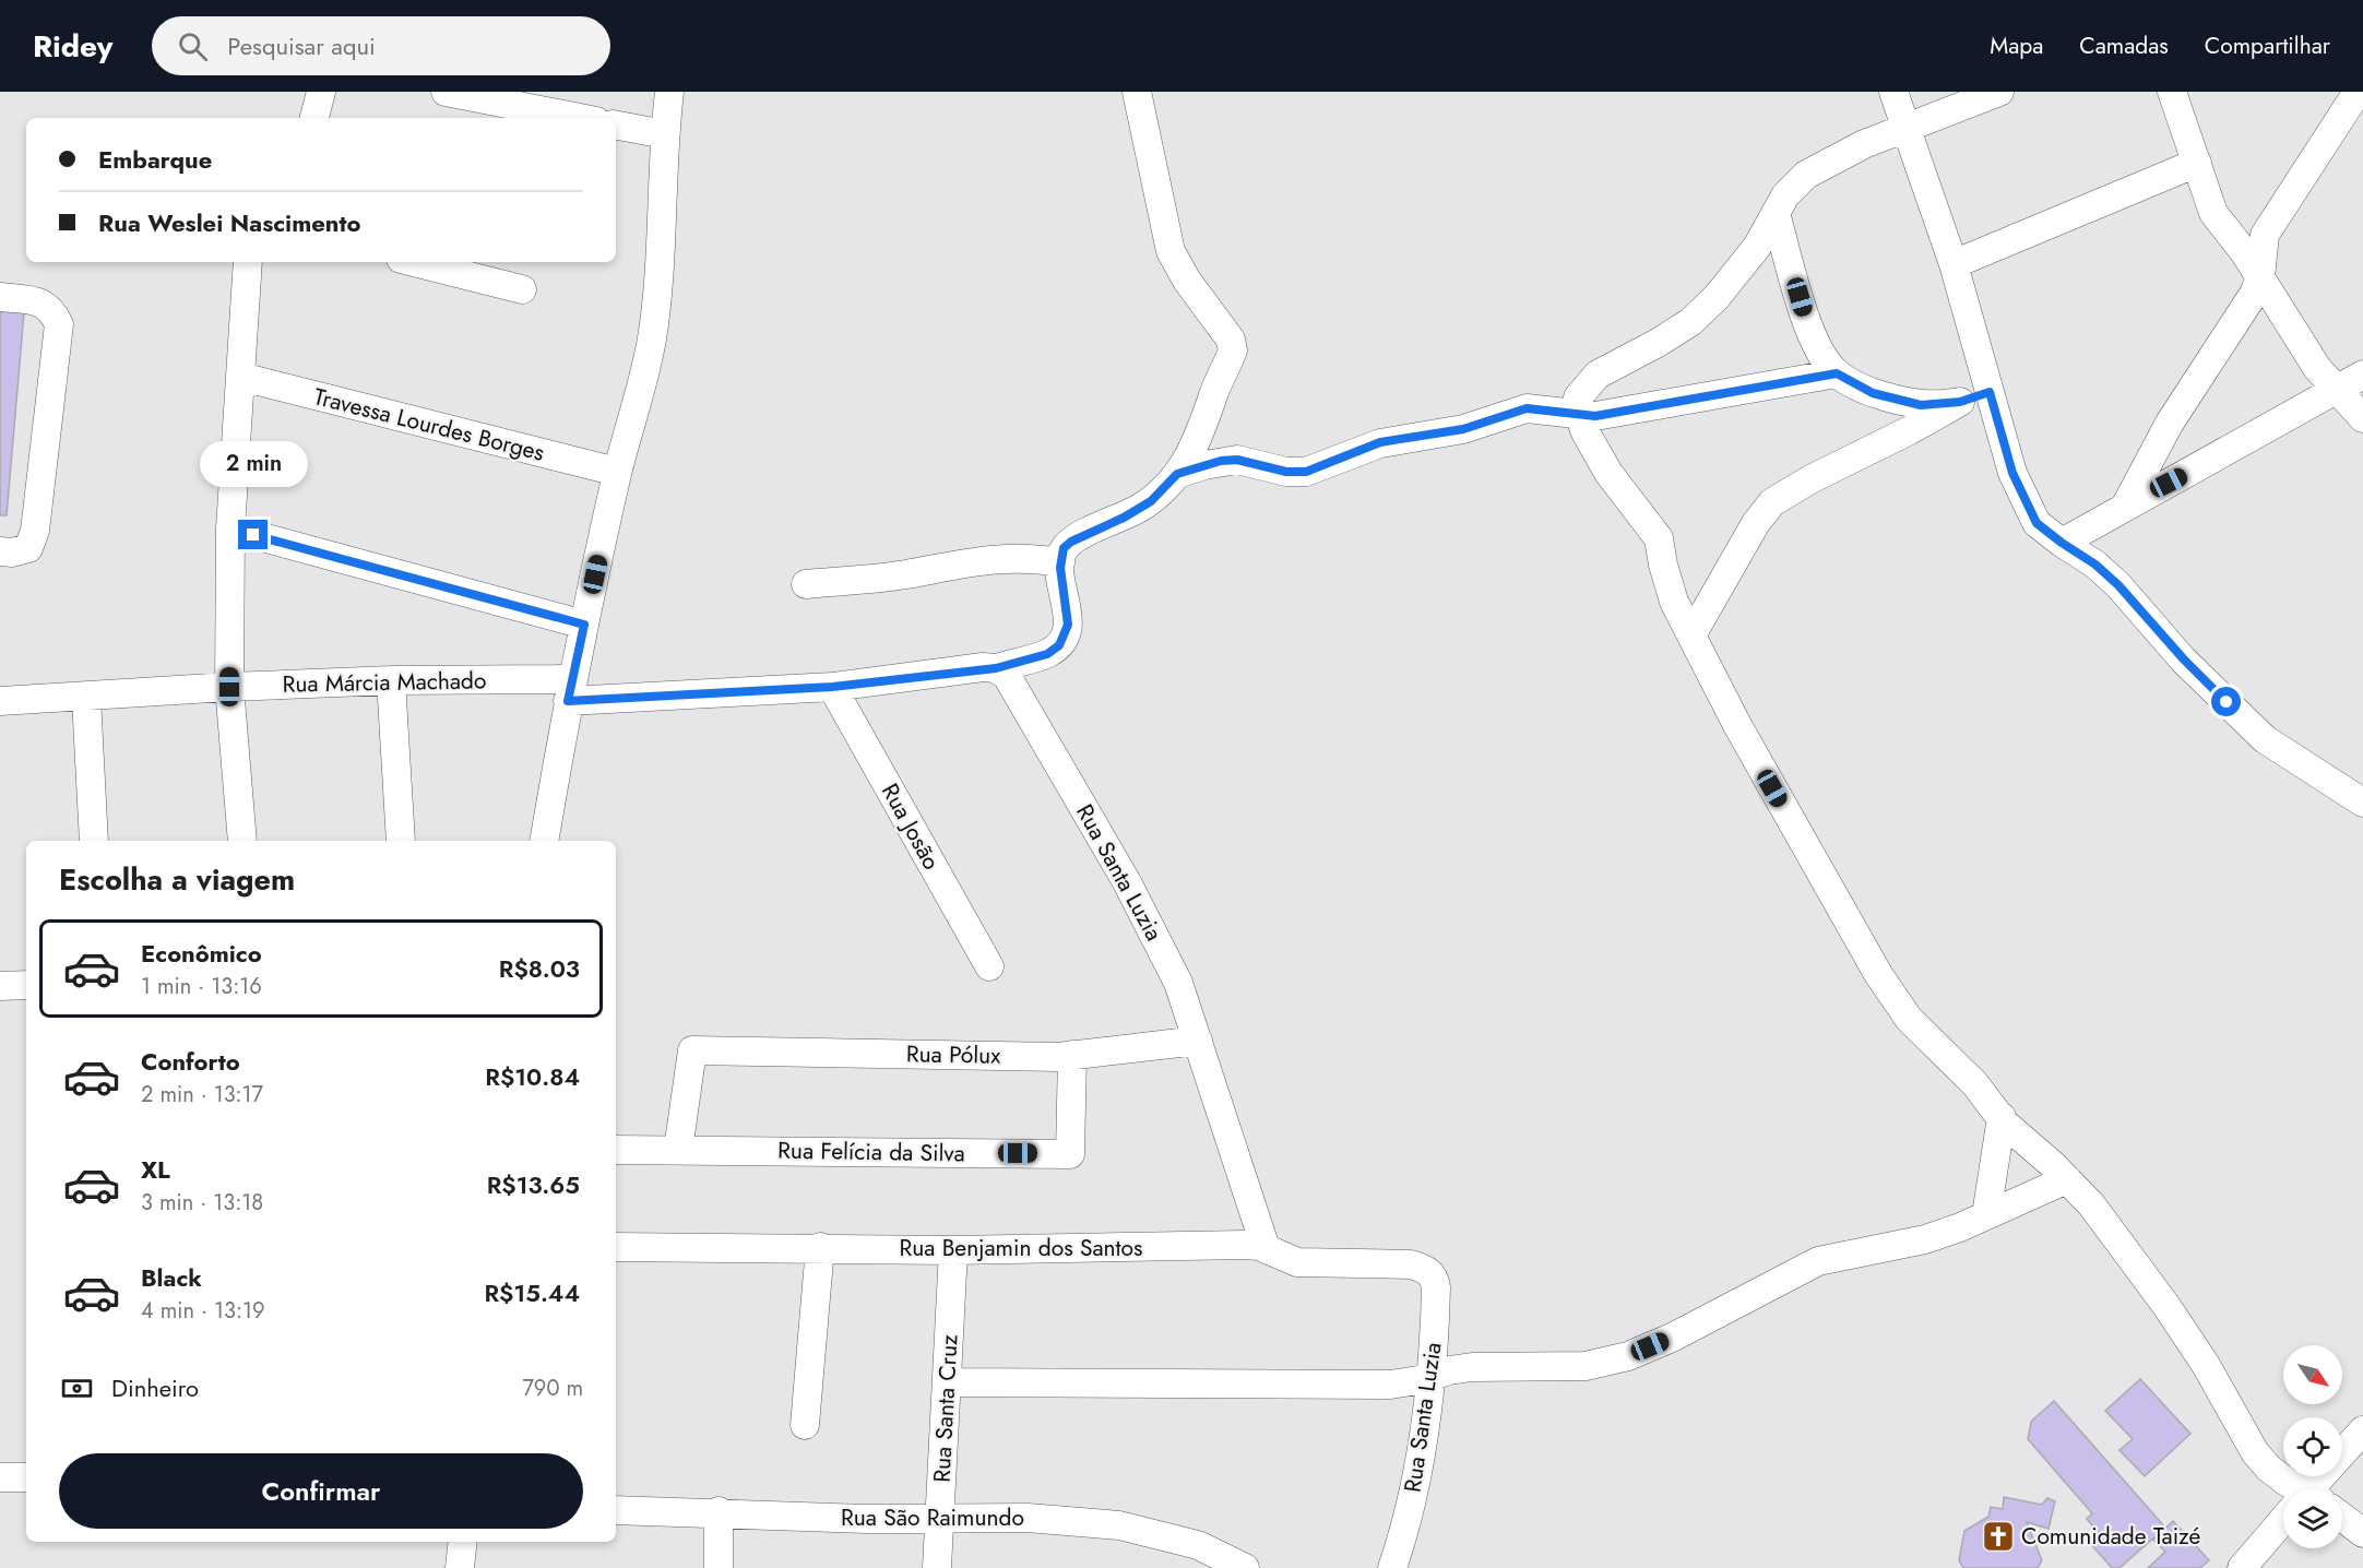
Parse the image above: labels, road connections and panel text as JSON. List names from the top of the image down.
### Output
{
  "streets": {
    "street": [
      "Travessa Lourdes Borges",
      "Rua Márcia Machado",
      "Rua Josão",
      "Rua Santa Luzia",
      "Rua Pólux",
      "Rua Felícia da Silva",
      "Rua Benjamin dos Santos",
      "Rua Santa Cruz",
      "Rua São Raimundo"
    ]
  },
  "crossings": [
    ["Rua Márcia Machado", "Rua Josão"],
    ["Rua Márcia Machado", "Rua Santa Luzia"],
    ["Rua Santa Luzia", "Rua Pólux"],
    ["Rua Santa Luzia", "Rua Benjamin dos Santos"],
    ["Rua Pólux", "Rua Felícia da Silva"],
    ["Rua Benjamin dos Santos", "Rua Santa Cruz"],
    ["Rua Santa Cruz", "Rua São Raimundo"]
  ],
  "places": {
    "church": ["Comunidade Taizé"]
  },
  "north": "bottom right",
  "page": {
    "header": "Ridey",
    "search": "Pesquisar aqui",
    "nav": ["Mapa", "Camadas", "Compartilhar"],
    "banner": ["Embarque", "Rua Weslei Nascimento"],
    "bubble": "2 min",
    "heading": "Escolha a viagem",
    "list": [
      {
        "name": "Econômico",
        "note": "1 min · 13:16",
        "value": "R$8.03"
      },
      {
        "name": "Conforto",
        "note": "2 min · 13:17",
        "value": "R$10.84"
      },
      {
        "name": "XL",
        "note": "3 min · 13:18",
        "value": "R$13.65"
      },
      {
        "name": "Black",
        "note": "4 min · 13:19",
        "value": "R$15.44"
      }
    ],
    "pay": ["Dinheiro", "790 m"],
    "buttons": "Confirmar"
  }
}
